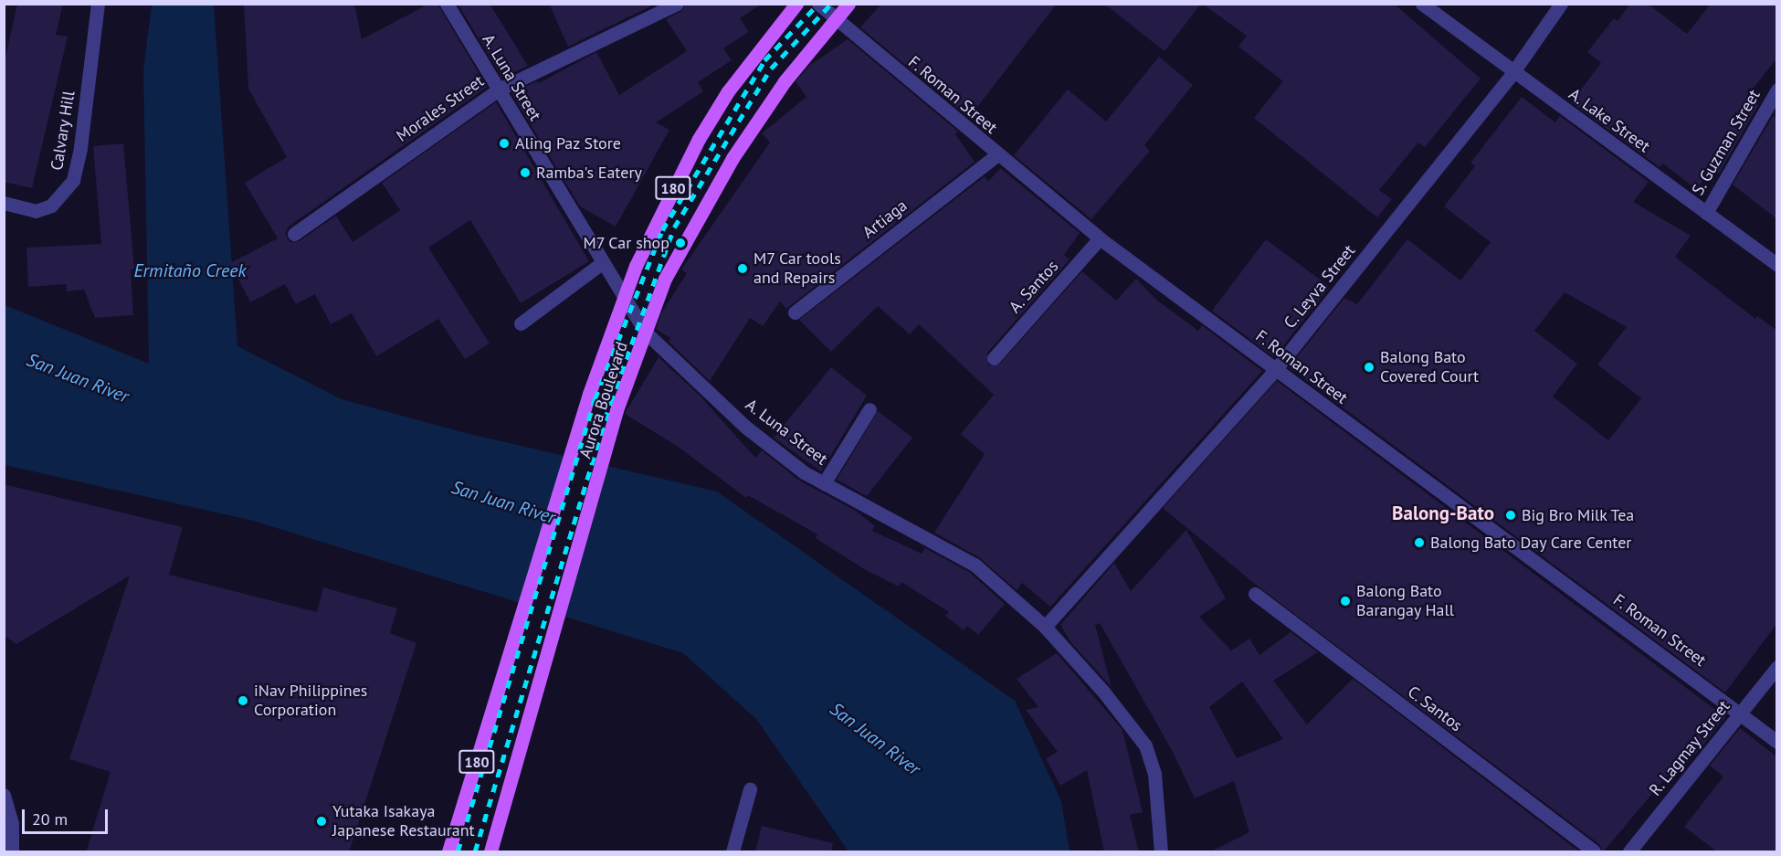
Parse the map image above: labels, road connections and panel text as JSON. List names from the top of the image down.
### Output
{
  "streets": {
    "main road": ["180", "Aurora Boulevard"],
    "street": [
      "A. Luna Street",
      "F. Roman Street",
      "Morales Street",
      "A. Lake Street",
      "Calvary Hill",
      "S. Guzman Street",
      "Artiaga",
      "A. Santos",
      "C. Leyva Street",
      "C. Santos",
      "R. Lagmay Street"
    ]
  },
  "crossings": [
    ["A. Luna Street", "Morales Street"],
    ["A. Luna Street", "C. Leyva Street"],
    ["A. Luna Street", "Aurora Boulevard"],
    ["F. Roman Street", "Artiaga"],
    ["F. Roman Street", "A. Santos"],
    ["F. Roman Street", "C. Leyva Street"],
    ["F. Roman Street", "Aurora Boulevard"],
    ["F. Roman Street", "R. Lagmay Street"],
    ["A. Lake Street", "S. Guzman Street"],
    ["A. Lake Street", "C. Leyva Street"]
  ],
  "districts": ["Balong-Bato"],
  "water": ["Ermitaño Creek", "San Juan River"],
  "places": [
    "Aling Paz Store",
    "Ramba's Eatery",
    "M7 Car shop",
    "M7 Car tools and Repairs",
    "Balong Bato Covered Court",
    "Big Bro Milk Tea",
    "Balong Bato Day Care Center",
    "Balong Bato Barangay Hall",
    "iNav Philippines Corporation",
    "Yutaka Isakaya Japanese Restaurant"
  ],
  "scale_bar": "20 m"
}
